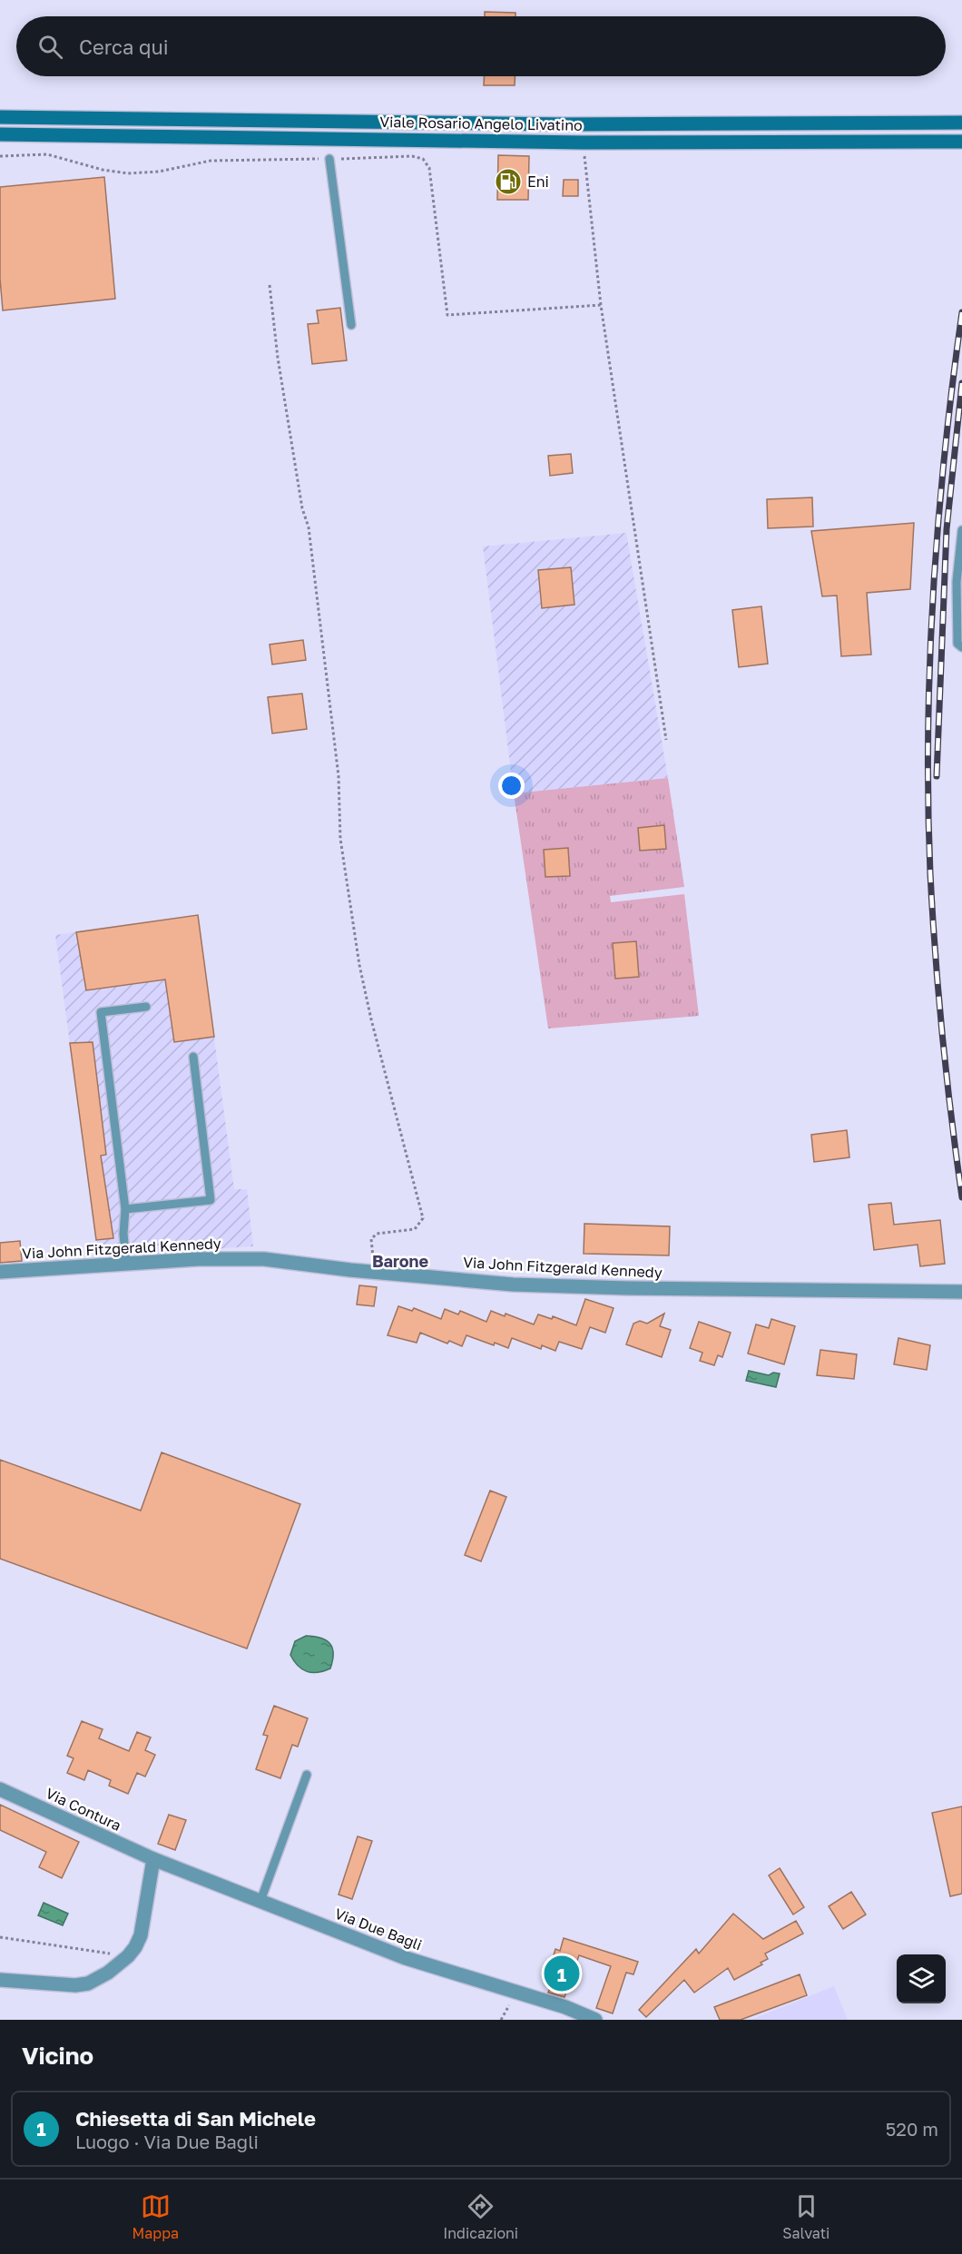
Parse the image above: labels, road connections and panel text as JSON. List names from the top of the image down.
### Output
{
  "streets": {
    "main road": ["Viale Rosario Angelo Livatino"],
    "street": ["Via John Fitzgerald Kennedy", "Via Contura", "Via Due Bagli"]
  },
  "crossings": [
    ["Via Contura", "Via Due Bagli"]
  ],
  "districts": ["Barone"],
  "places": {
    "fuel station": ["Eni"]
  },
  "page": {
    "search": "Cerca qui",
    "pins": "1",
    "heading": "Vicino",
    "list": [
      {
        "mark": "1",
        "name": "Chiesetta di San Michele",
        "note": "Luogo · Via Due Bagli",
        "value": "520 m"
      }
    ],
    "nav": ["Mappa", "Indicazioni", "Salvati"]
  }
}
